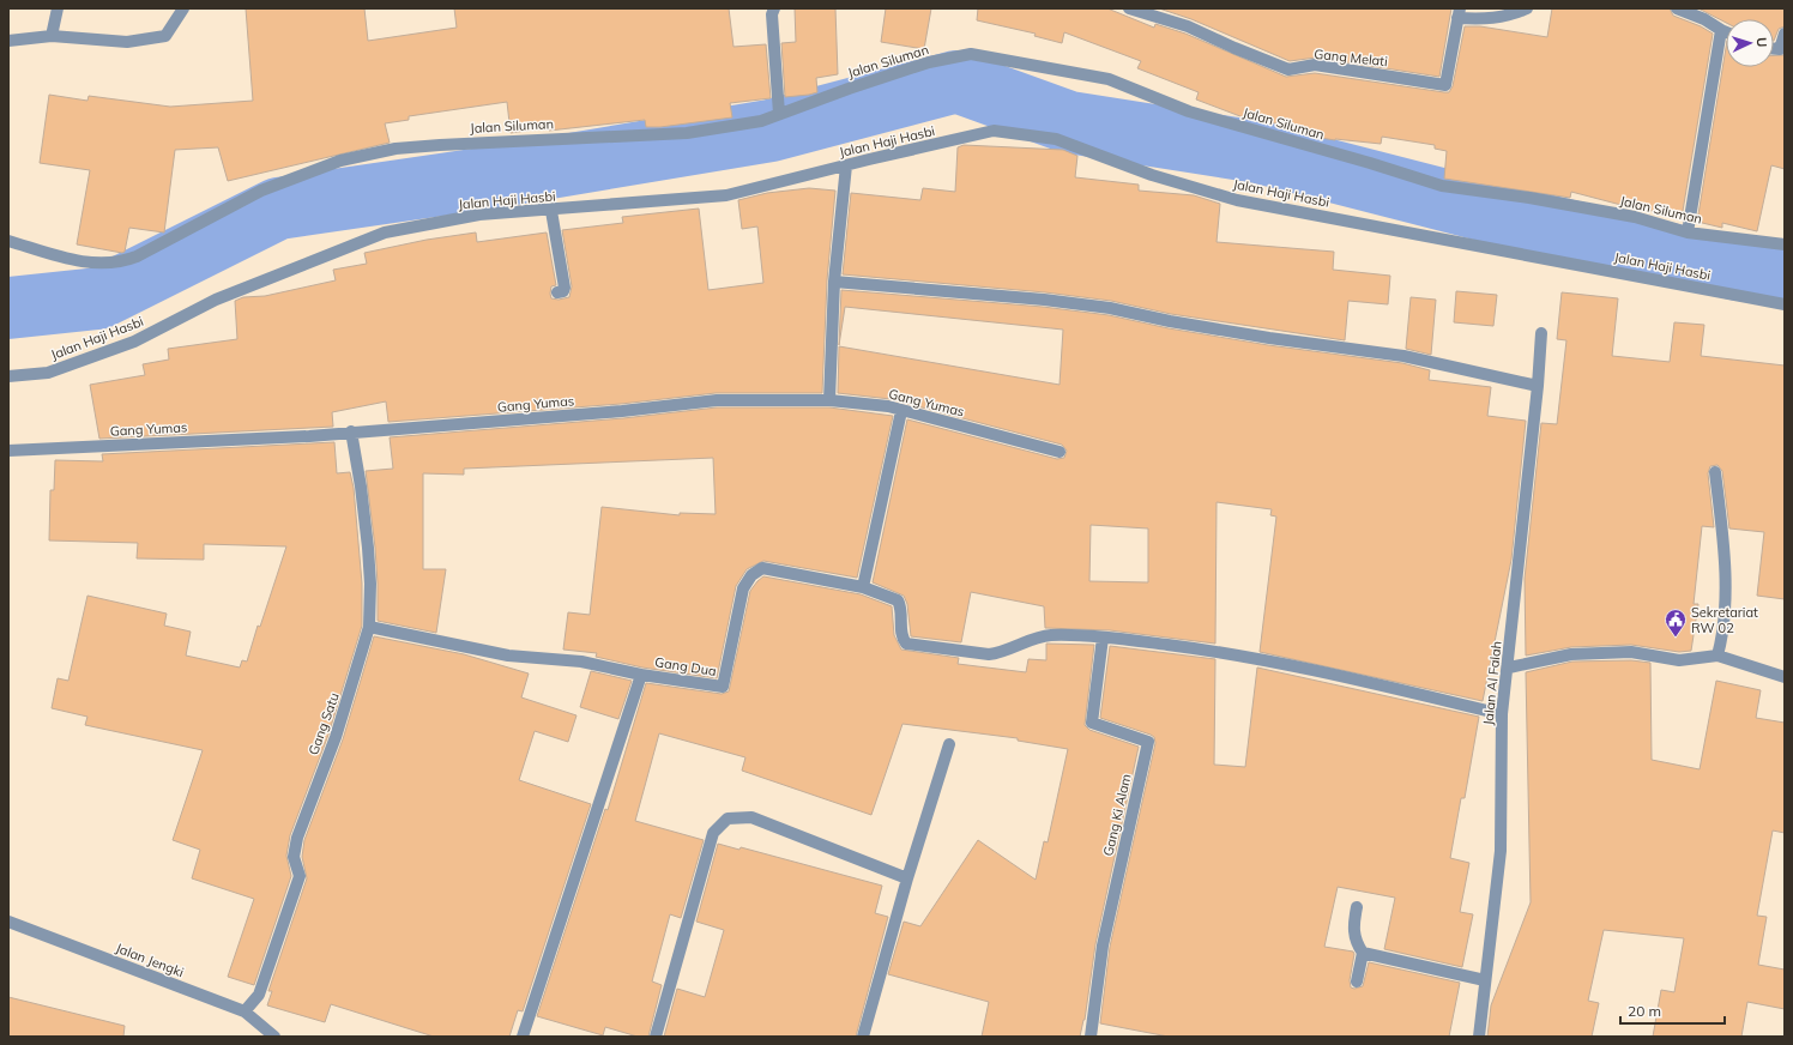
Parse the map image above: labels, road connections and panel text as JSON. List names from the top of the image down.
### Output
{
  "streets": {
    "street": [
      "Gang Melati",
      "Jalan Siluman",
      "Jalan Haji Hasbi",
      "Gang Yumas",
      "Gang Dua",
      "Jalan Al Falah",
      "Gang Satu",
      "Gang Ki Alam",
      "Jalan Jengki"
    ]
  },
  "crossings": [
    ["Gang Yumas", "Gang Satu"],
    ["Gang Satu", "Jalan Jengki"]
  ],
  "places": {
    "public building": ["Sekretariat RW 02"]
  },
  "scale_bar": "20 m",
  "north": "right"
}
